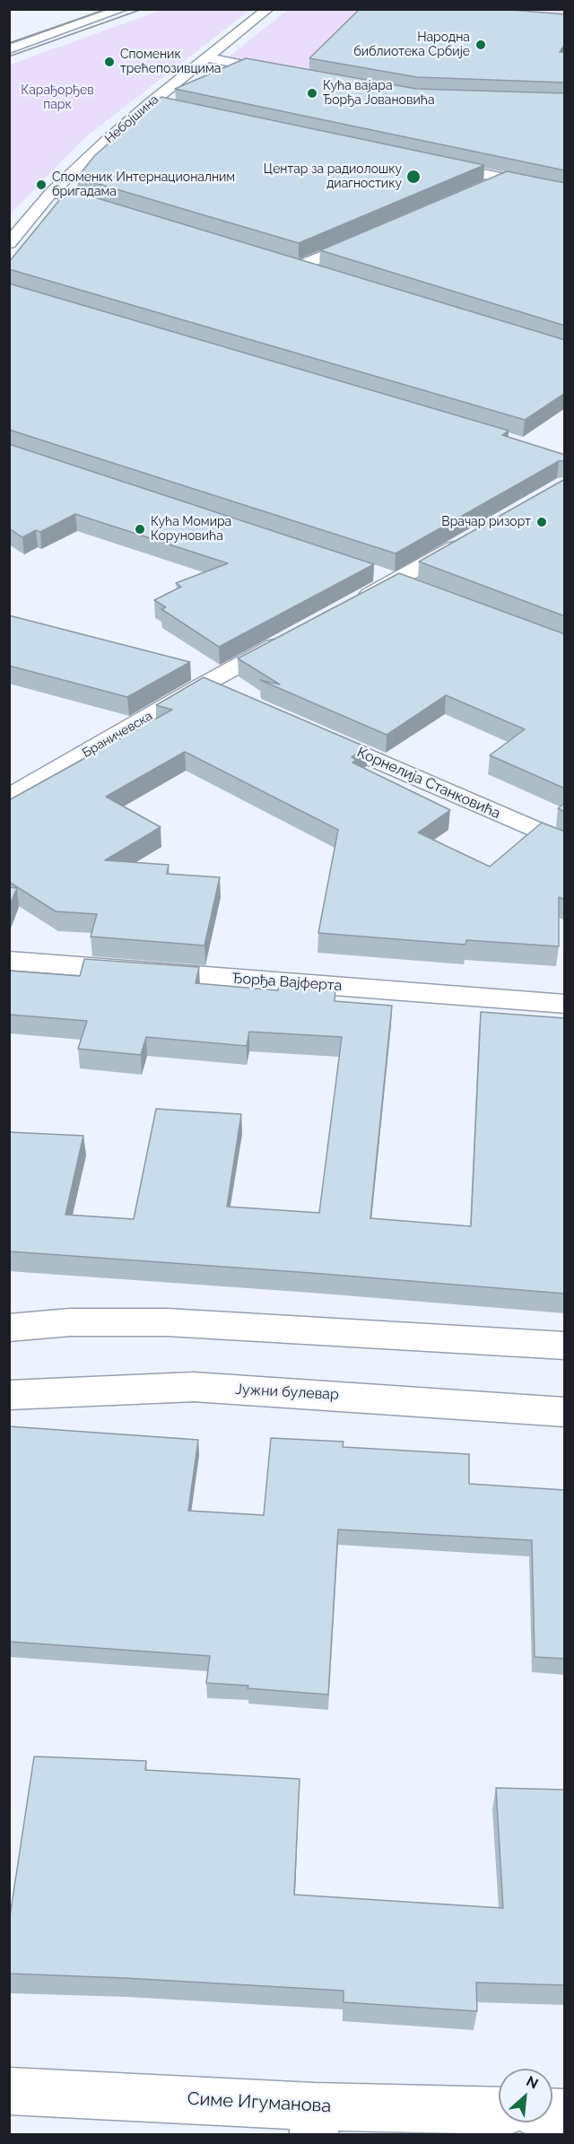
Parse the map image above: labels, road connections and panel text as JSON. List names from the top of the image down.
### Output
{
  "streets": {
    "street": [
      "Небојшина",
      "Браничевска",
      "Корнелија Станковића",
      "Ђорђа Вајферта",
      "Јужни булевар",
      "Симе Игуманова"
    ]
  },
  "parks": ["Карађорђев парк"],
  "places": [
    "Народна библиотека Србије",
    "Споменик трећепозивцима",
    "Кућа вајара Ђорђа Јовановића",
    "Центар за радиолошку диагностику",
    "Споменик Интернационалним бригадама",
    "Врачар ризорт",
    "Кућа Момира Коруновића"
  ],
  "north": "top right"
}
